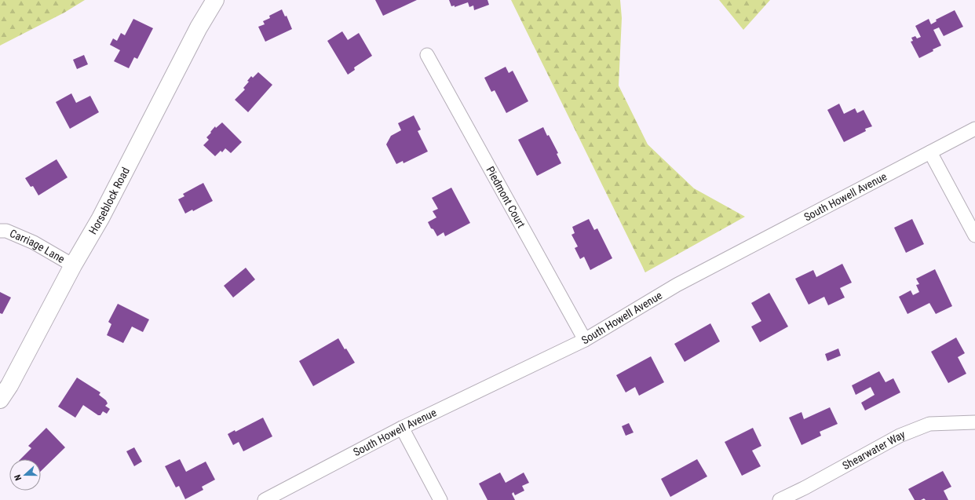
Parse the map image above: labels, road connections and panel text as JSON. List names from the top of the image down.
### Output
{
  "streets": {
    "street": [
      "Piedmont Court",
      "South Howell Avenue",
      "Horseblock Road",
      "Carriage Lane",
      "Shearwater Way"
    ]
  },
  "crossings": [
    ["Piedmont Court", "South Howell Avenue"],
    ["Horseblock Road", "Carriage Lane"]
  ],
  "north": "left"
}
